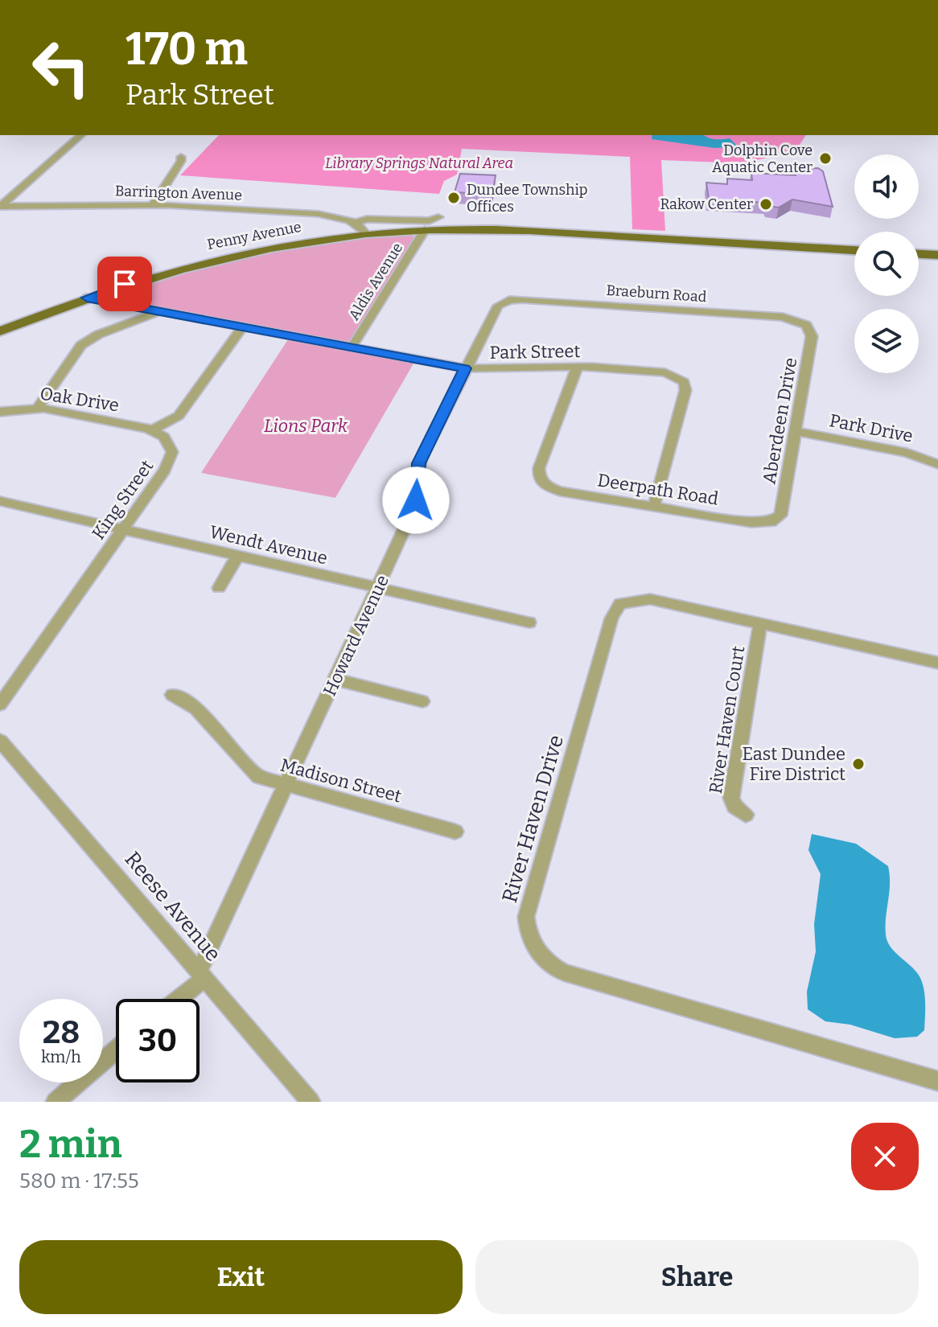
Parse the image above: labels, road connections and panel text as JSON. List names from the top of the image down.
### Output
{
  "streets": {
    "main road": ["Penny Avenue"],
    "street": [
      "Barrington Avenue",
      "Aldis Avenue",
      "Braeburn Road",
      "Park Street",
      "Oak Drive",
      "Aberdeen Drive",
      "Park Drive",
      "Deerpath Road",
      "King Street",
      "Wendt Avenue",
      "Howard Avenue",
      "River Haven Court",
      "Madison Street",
      "River Haven Drive",
      "Reese Avenue"
    ]
  },
  "crossings": [
    ["Penny Avenue", "Aldis Avenue"],
    ["Penny Avenue", "Park Street"],
    ["Aldis Avenue", "Park Street"],
    ["Braeburn Road", "Aberdeen Drive"],
    ["Braeburn Road", "Howard Avenue"],
    ["Park Street", "Deerpath Road"],
    ["Park Street", "Howard Avenue"],
    ["Oak Drive", "King Street"],
    ["Aberdeen Drive", "Park Drive"],
    ["Aberdeen Drive", "Deerpath Road"],
    ["King Street", "Wendt Avenue"],
    ["Wendt Avenue", "Howard Avenue"],
    ["Howard Avenue", "Madison Street"],
    ["Howard Avenue", "Reese Avenue"],
    ["River Haven Court", "River Haven Drive"]
  ],
  "parks": ["Library Springs Natural Area", "Lions Park"],
  "places": [
    "Dolphin Cove Aquatic Center",
    "Dundee Township Offices",
    "Rakow Center",
    "East Dundee Fire District"
  ],
  "page": {
    "turn": ["170 m", "Park Street"],
    "speed": "28 km/h",
    "limit": "30",
    "heading": ["2 min", "580 m · 17:55"],
    "buttons": ["Exit", "Share"]
  }
}
